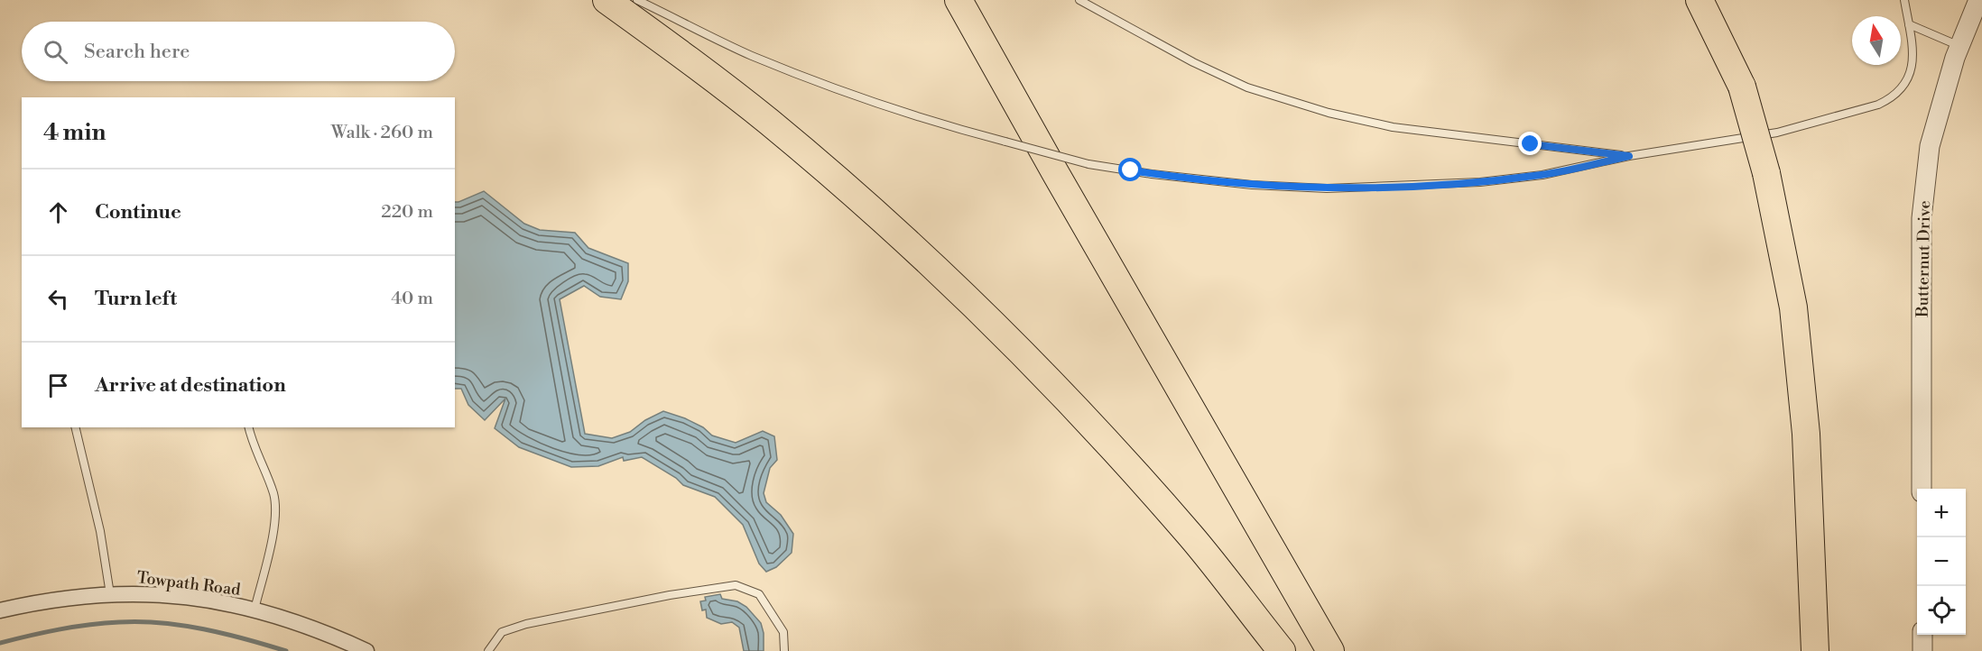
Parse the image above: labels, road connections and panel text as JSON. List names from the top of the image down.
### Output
{
  "streets": {
    "street": ["Butternut Drive", "Towpath Road"]
  },
  "north": "top",
  "page": {
    "search": "Search here",
    "heading": ["4 min", "Walk · 260 m"],
    "list": [
      ["Continue", "220 m"],
      ["Turn left", "40 m"],
      "Arrive at destination"
    ],
    "map_buttons": ["+", "−"]
  }
}
